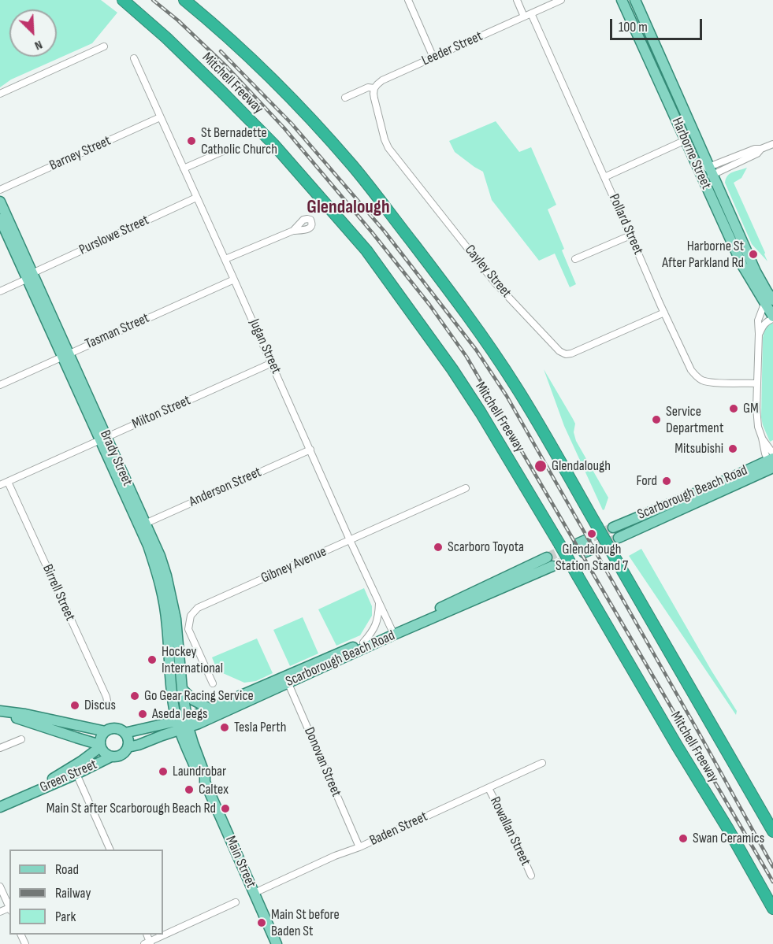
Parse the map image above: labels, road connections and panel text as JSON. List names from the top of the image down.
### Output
{
  "streets": {
    "highway": ["Mitchell Freeway"],
    "main road": [
      "Harborne Street",
      "Brady Street",
      "Scarborough Beach Road",
      "Green Street",
      "Main Street"
    ],
    "street": [
      "Leeder Street",
      "Barney Street",
      "Pollard Street",
      "Purslowe Street",
      "Cayley Street",
      "Tasman Street",
      "Jugan Street",
      "Milton Street",
      "Anderson Street",
      "Gibney Avenue",
      "Birrell Street",
      "Donovan Street",
      "Baden Street",
      "Rowallan Street"
    ]
  },
  "crossings": [
    ["Leeder Street", "Pollard Street"],
    ["Leeder Street", "Cayley Street"],
    ["Barney Street", "Jugan Street"],
    ["Pollard Street", "Cayley Street"],
    ["Purslowe Street", "Jugan Street"],
    ["Purslowe Street", "Brady Street"],
    ["Tasman Street", "Jugan Street"],
    ["Tasman Street", "Brady Street"],
    ["Jugan Street", "Milton Street"],
    ["Jugan Street", "Anderson Street"],
    ["Jugan Street", "Scarborough Beach Road"],
    ["Jugan Street", "Gibney Avenue"],
    ["Milton Street", "Brady Street"],
    ["Milton Street", "Birrell Street"],
    ["Brady Street", "Anderson Street"],
    ["Brady Street", "Scarborough Beach Road"],
    ["Brady Street", "Main Street"],
    ["Scarborough Beach Road", "Donovan Street"],
    ["Scarborough Beach Road", "Green Street"],
    ["Scarborough Beach Road", "Main Street"],
    ["Donovan Street", "Baden Street"],
    ["Baden Street", "Rowallan Street"],
    ["Baden Street", "Main Street"]
  ],
  "districts": ["Glendalough"],
  "places": [
    "St Bernadette Catholic Church",
    "Harborne St After Parkland Rd",
    "GM",
    "Service Department",
    "Mitsubishi",
    "Glendalough",
    "Ford",
    "Glendalough Station Stand 7",
    "Scarboro Toyota",
    "Hockey International",
    "Go Gear Racing Service",
    "Discus",
    "Aseda Jeegs",
    "Tesla Perth",
    "Laundrobar",
    "Caltex",
    "Main St after Scarborough Beach Rd",
    "Swan Ceramics",
    "Main St before Baden St"
  ],
  "legend": ["Road", "Railway", "Park"],
  "scale_bar": "100 m",
  "north": "bottom right"
}
